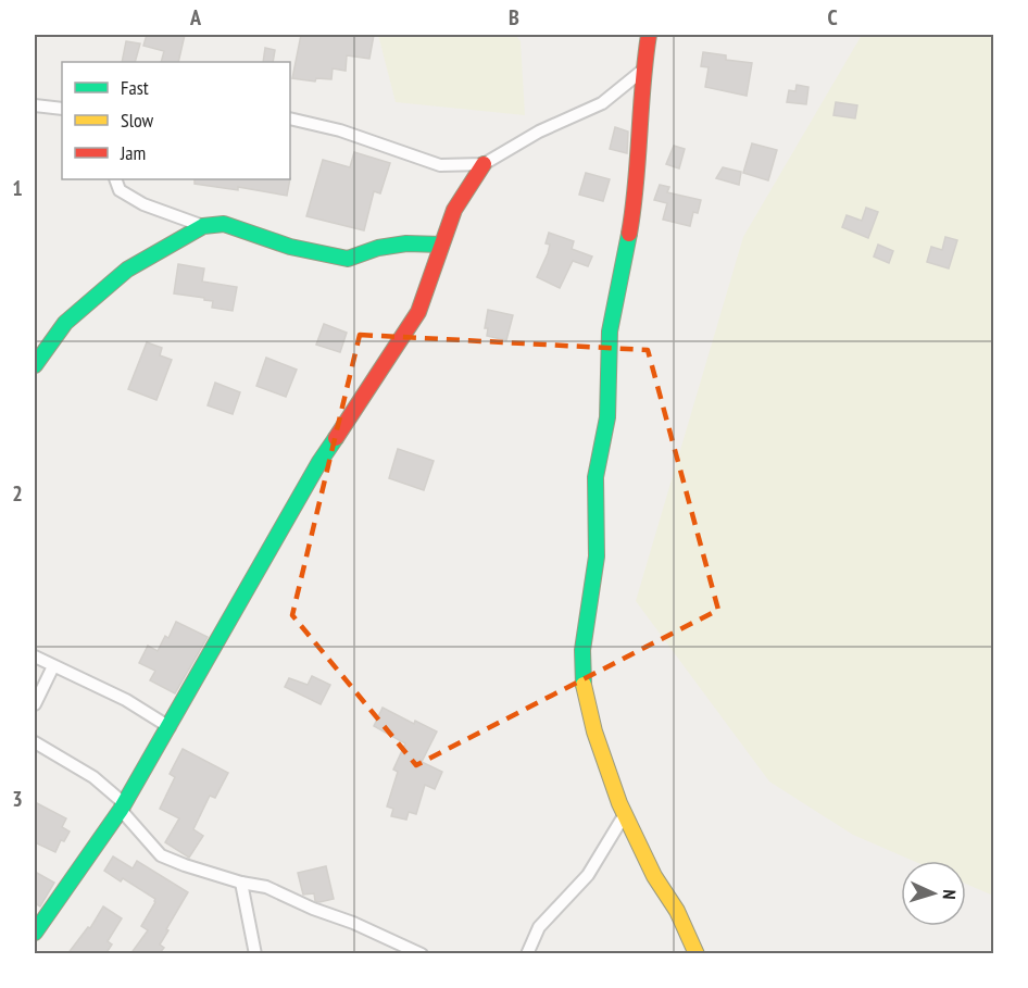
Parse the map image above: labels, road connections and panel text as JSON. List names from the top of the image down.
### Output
{
  "legend": ["Fast", "Slow", "Jam"],
  "north": "right",
  "grid": {
    "columns": ["A", "B", "C"],
    "rows": ["1", "2", "3"]
  }
}
